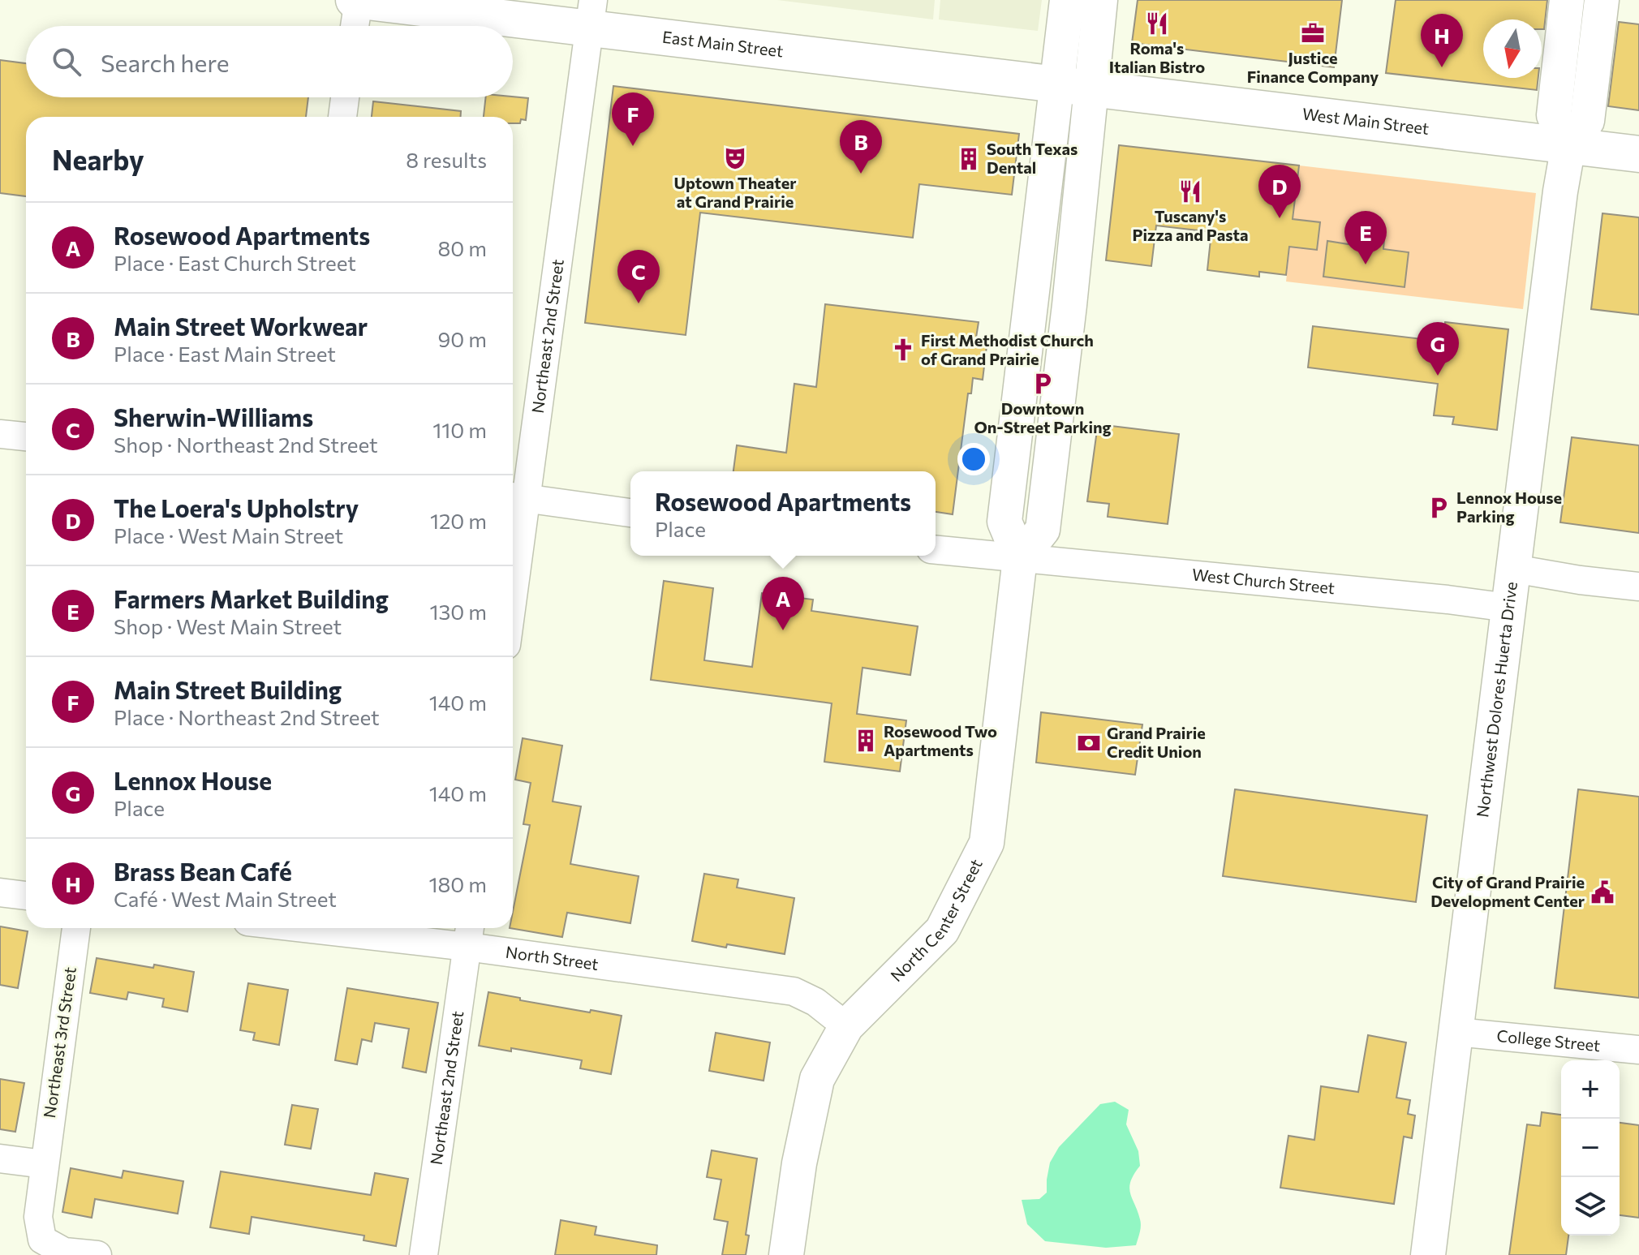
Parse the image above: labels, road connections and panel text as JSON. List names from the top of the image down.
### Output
{
  "streets": {
    "main road": ["East Main Street", "West Main Street"],
    "street": [
      "Northeast 2nd Street",
      "West Church Street",
      "Northwest Dolores Huerta Drive",
      "North Center Street",
      "North Street",
      "College Street",
      "Northeast 3rd Street"
    ]
  },
  "crossings": [
    ["East Main Street", "West Main Street"],
    ["East Main Street", "Northeast 2nd Street"],
    ["East Main Street", "North Center Street"],
    ["West Main Street", "Northwest Dolores Huerta Drive"],
    ["Northeast 2nd Street", "North Street"],
    ["West Church Street", "Northwest Dolores Huerta Drive"],
    ["West Church Street", "North Center Street"],
    ["Northwest Dolores Huerta Drive", "College Street"],
    ["North Center Street", "North Street"]
  ],
  "places": {
    "restaurant": ["Roma's Italian Bistro", "Tuscany's Pizza and Pasta"],
    "office": ["Justice Finance Company"],
    "theatre": ["Uptown Theater at Grand Prairie"],
    "building": ["South Texas Dental", "Rosewood Two Apartments"],
    "church": ["First Methodist Church of Grand Prairie"],
    "parking": ["Downtown On-Street Parking", "Lennox House Parking"],
    "bank": ["Grand Prairie Credit Union"],
    "public building": ["City of Grand Prairie Development Center"]
  },
  "north": "bottom",
  "page": {
    "pins": [
      "H",
      "F",
      "B",
      "D",
      "E",
      "C",
      "G",
      "A"
    ],
    "search": "Search here",
    "heading": ["Nearby", "8 results"],
    "list": [
      {
        "mark": "A",
        "name": "Rosewood Apartments",
        "note": "Place · East Church Street",
        "value": "80 m"
      },
      {
        "mark": "B",
        "name": "Main Street Workwear",
        "note": "Place · East Main Street",
        "value": "90 m"
      },
      {
        "mark": "C",
        "name": "Sherwin-Williams",
        "note": "Shop · Northeast 2nd Street",
        "value": "110 m"
      },
      {
        "mark": "D",
        "name": "The Loera's Upholstry",
        "note": "Place · West Main Street",
        "value": "120 m"
      },
      {
        "mark": "E",
        "name": "Farmers Market Building",
        "note": "Shop · West Main Street",
        "value": "130 m"
      },
      {
        "mark": "F",
        "name": "Main Street Building",
        "note": "Place · Northeast 2nd Street",
        "value": "140 m"
      },
      {
        "mark": "G",
        "name": "Lennox House",
        "note": "Place",
        "value": "140 m"
      },
      {
        "mark": "H",
        "name": "Brass Bean Café",
        "note": "Café · West Main Street",
        "value": "180 m"
      }
    ],
    "popup": ["Rosewood Apartments", "Place"],
    "map_buttons": ["+", "−"]
  }
}
